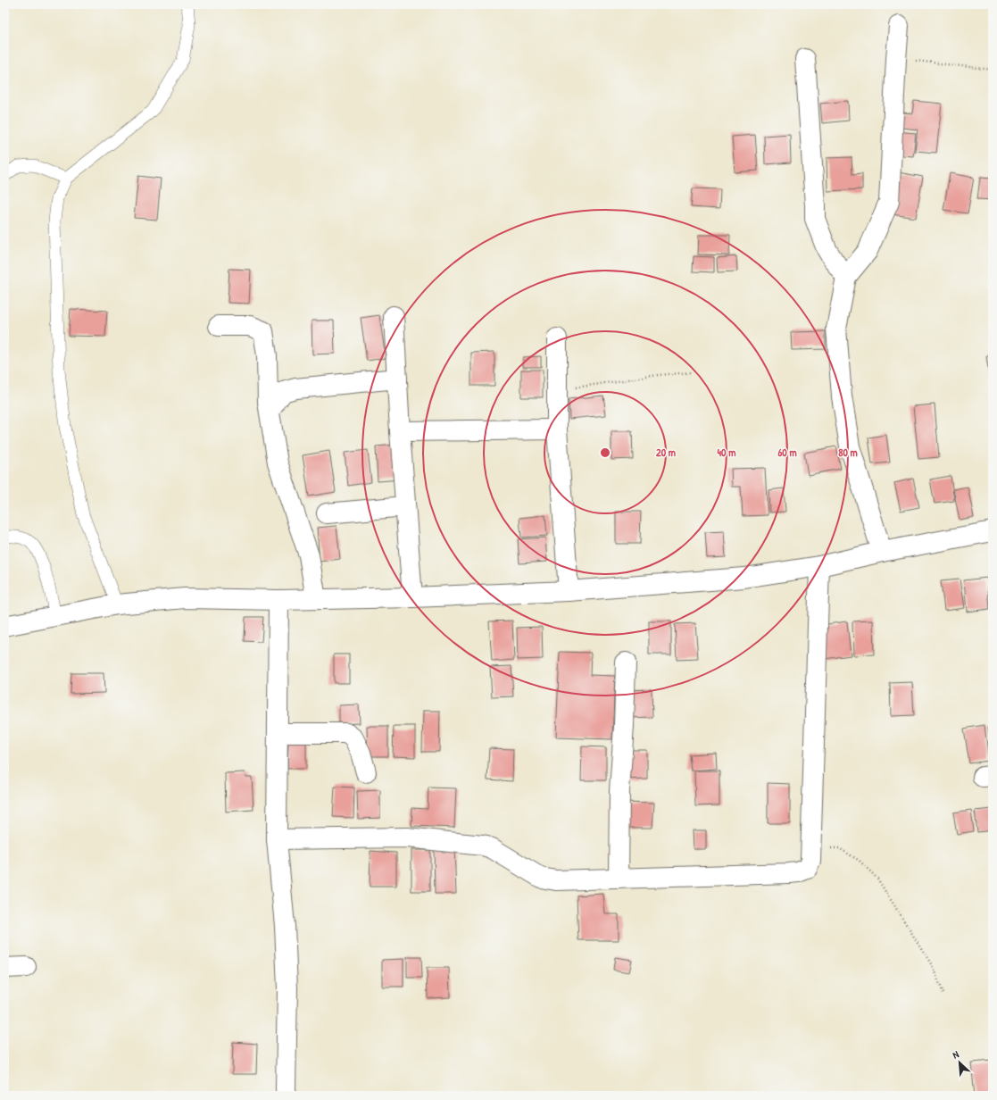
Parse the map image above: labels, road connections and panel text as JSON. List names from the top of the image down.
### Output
{
  "north": "top left",
  "rings": [
    "20 m",
    "40 m",
    "60 m",
    "80 m"
  ]
}
